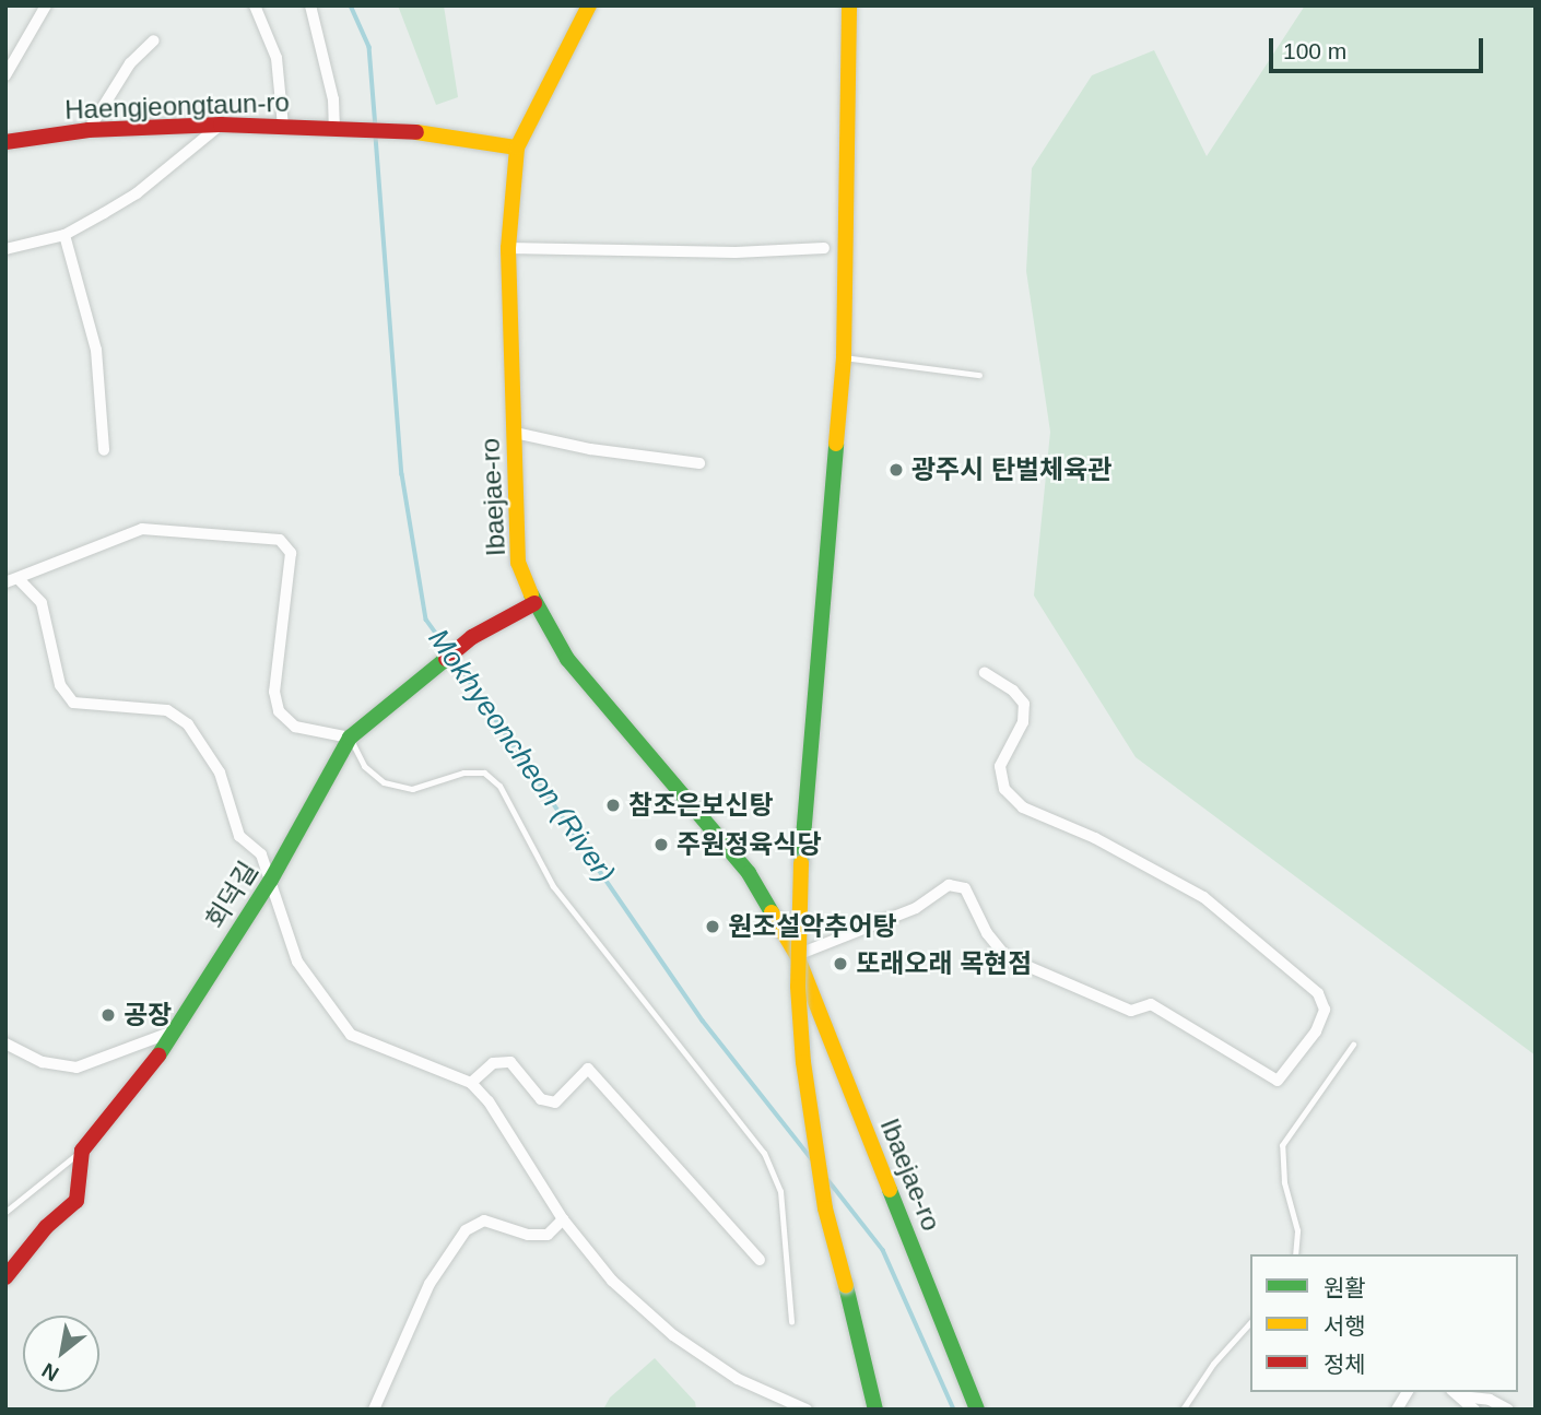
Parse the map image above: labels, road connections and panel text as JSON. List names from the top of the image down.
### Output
{
  "streets": {
    "street": ["Haengjeongtaun-ro", "Ibaejae-ro", "회덕길"]
  },
  "crossings": [
    ["Haengjeongtaun-ro", "Ibaejae-ro"],
    ["Ibaejae-ro", "회덕길"]
  ],
  "water": ["Mokhyeoncheon (River)"],
  "places": [
    "광주시 탄벌체육관",
    "참조은보신탕",
    "주원정육식당",
    "원조설악추어탕",
    "또래오래 목현점",
    "공장"
  ],
  "legend": ["원활", "서행", "정체"],
  "scale_bar": "100 m",
  "north": "bottom left"
}
